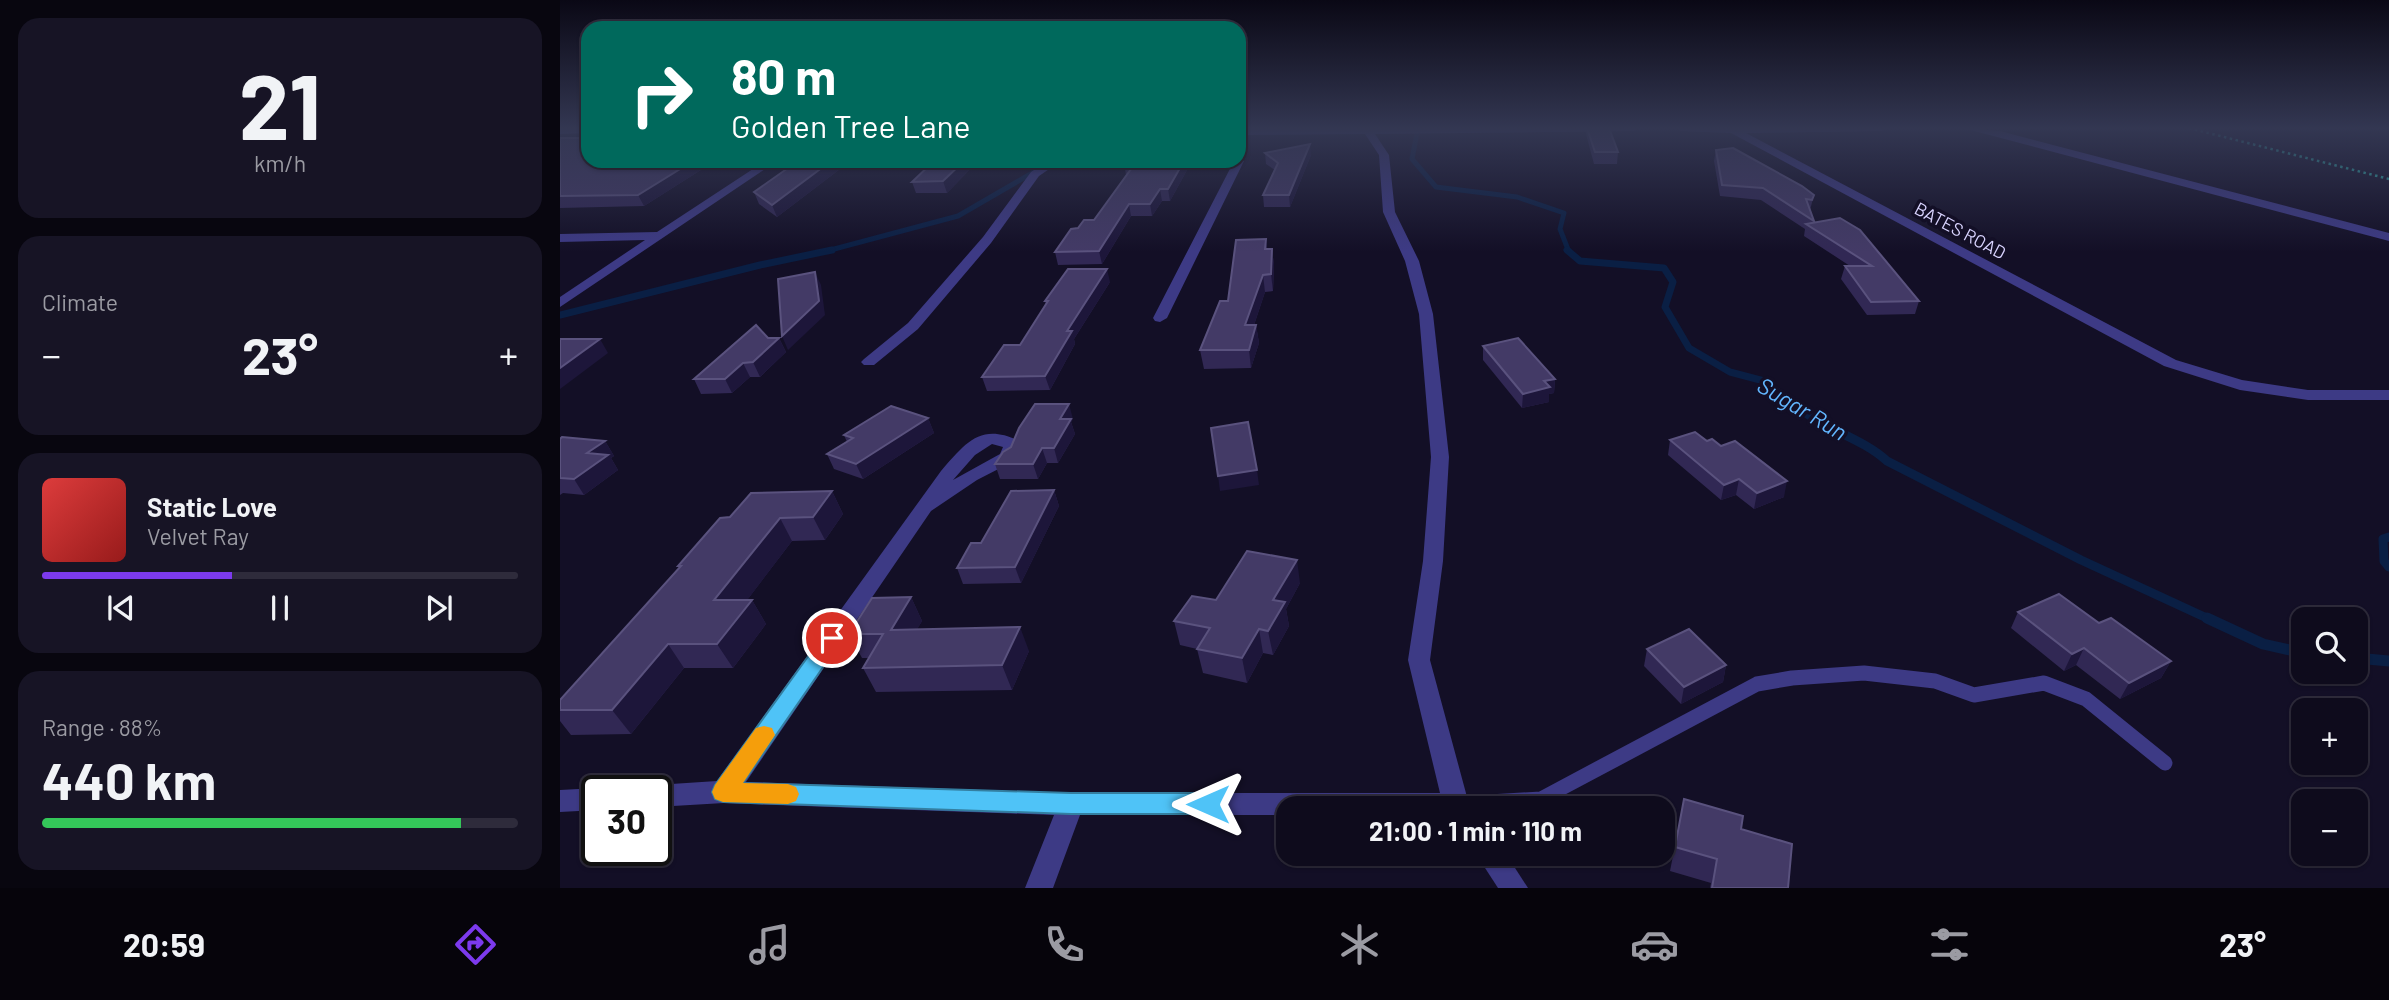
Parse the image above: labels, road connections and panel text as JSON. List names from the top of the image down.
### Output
{
  "streets": {
    "street": ["BATES ROAD"]
  },
  "water": ["Sugar Run"],
  "page": {
    "tile": [
      ["21", "km/h"],
      "Climate",
      ["Range · 88%", "440 km"]
    ],
    "turn": ["80 m", "Golden Tree Lane"],
    "heat": ["−", "23°", "+"],
    "song": ["Static Love", "Velvet Ray"],
    "map_buttons": ["+", "−"],
    "limit": "30",
    "trip": "21:00 · 1 min · 110 m",
    "tabs": ["20:59", "23°"]
  }
}
